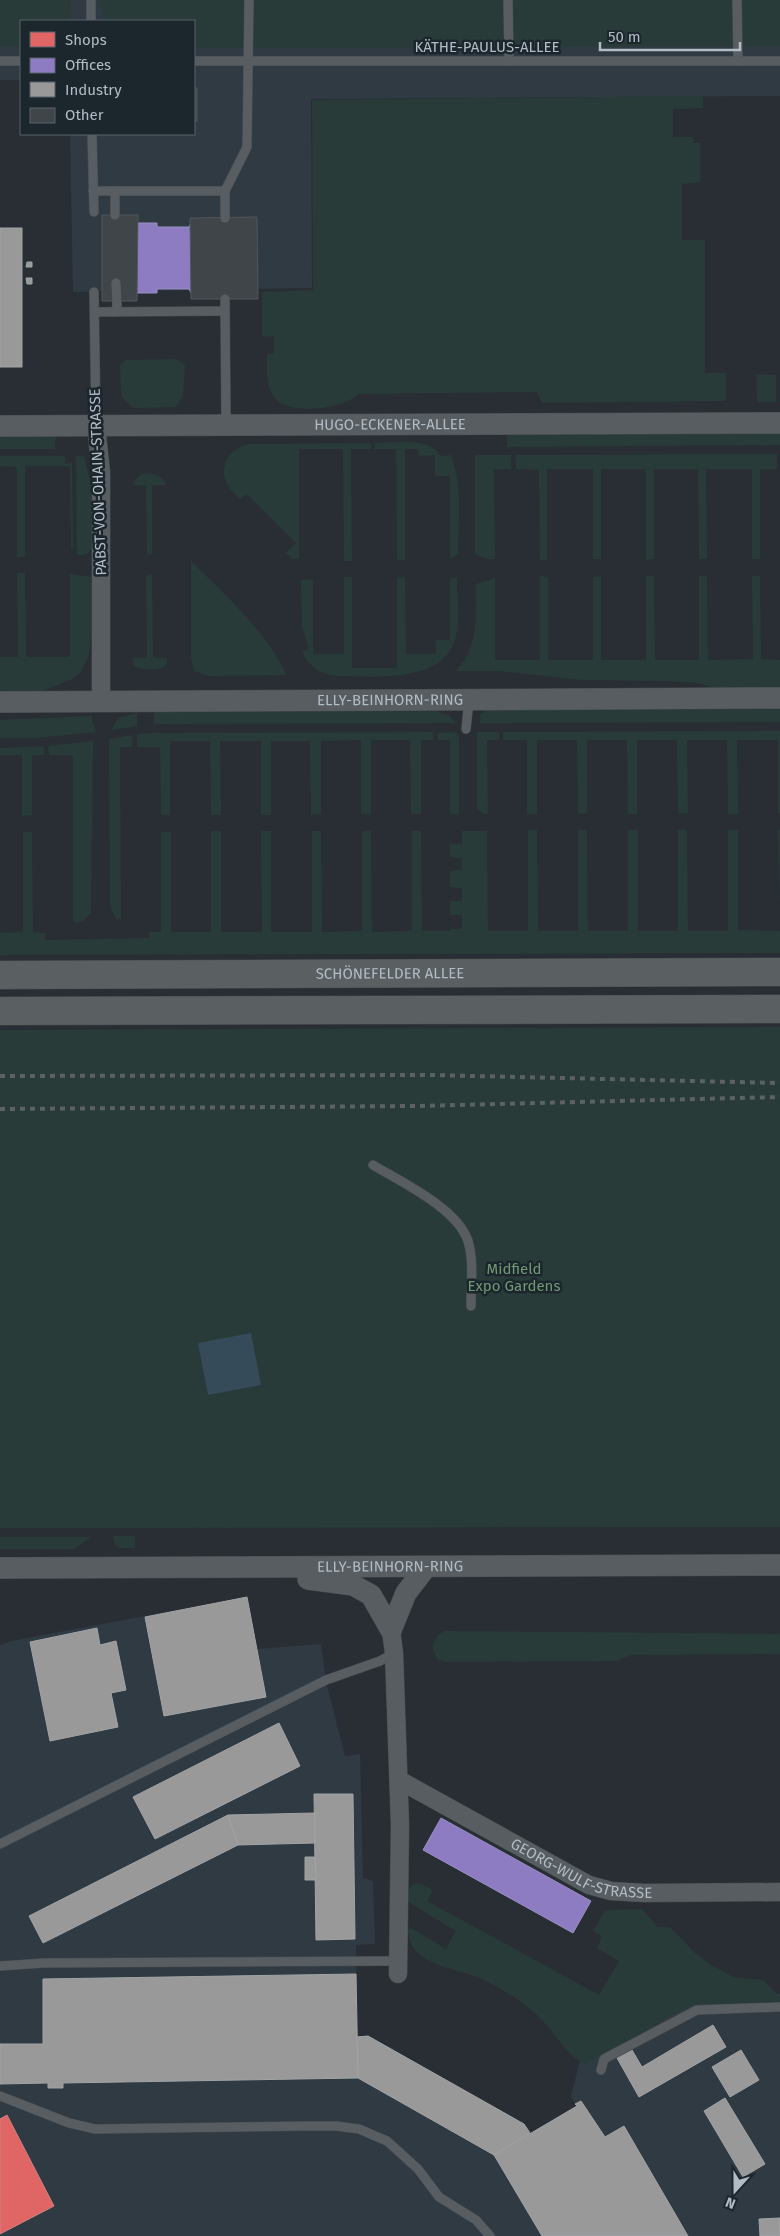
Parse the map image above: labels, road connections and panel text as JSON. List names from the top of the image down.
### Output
{
  "streets": {
    "highway": ["SCHÖNEFELDER ALLEE"],
    "street": [
      "HUGO-ECKENER-ALLEE",
      "PABST-VON-OHAIN-STRASSE",
      "ELLY-BEINHORN-RING",
      "GEORG-WULF-STRASSE"
    ],
    "lane": ["KÄTHE-PAULUS-ALLEE"]
  },
  "crossings": [
    ["HUGO-ECKENER-ALLEE", "PABST-VON-OHAIN-STRASSE"],
    ["PABST-VON-OHAIN-STRASSE", "ELLY-BEINHORN-RING"]
  ],
  "parks": ["Midfield Expo Gardens"],
  "legend": [
    "Shops",
    "Offices",
    "Industry",
    "Other"
  ],
  "scale_bar": "50 m",
  "north": "bottom"
}
